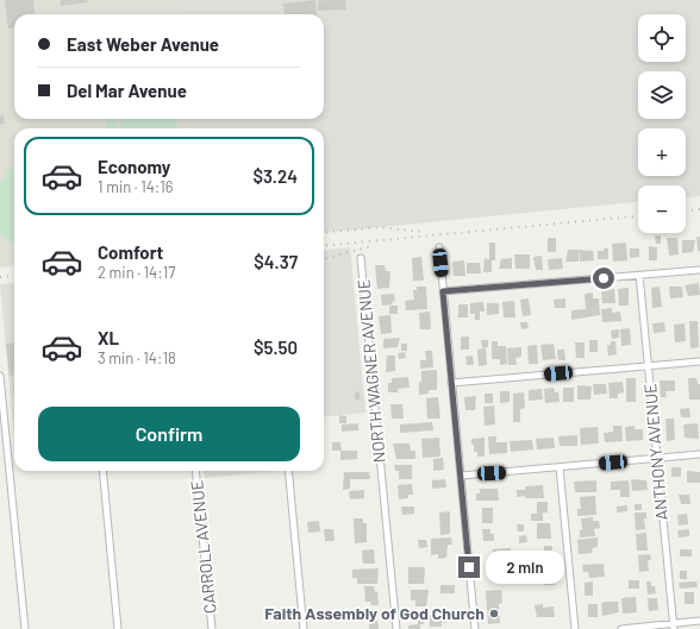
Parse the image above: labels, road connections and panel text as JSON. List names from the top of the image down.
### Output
{
  "streets": {
    "street": ["NORTH WAGNER AVENUE", "ANTHONY AVENUE", "CARROLL AVENUE"]
  },
  "places": ["Faith Assembly of God Church"],
  "page": {
    "map_buttons": ["+", "−"],
    "banner": ["East Weber Avenue", "Del Mar Avenue"],
    "list": [
      {
        "name": "Economy",
        "note": "1 min · 14:16",
        "value": "$3.24"
      },
      {
        "name": "Comfort",
        "note": "2 min · 14:17",
        "value": "$4.37"
      },
      {
        "name": "XL",
        "note": "3 min · 14:18",
        "value": "$5.50"
      }
    ],
    "buttons": "Confirm",
    "bubble": "2 min"
  }
}
